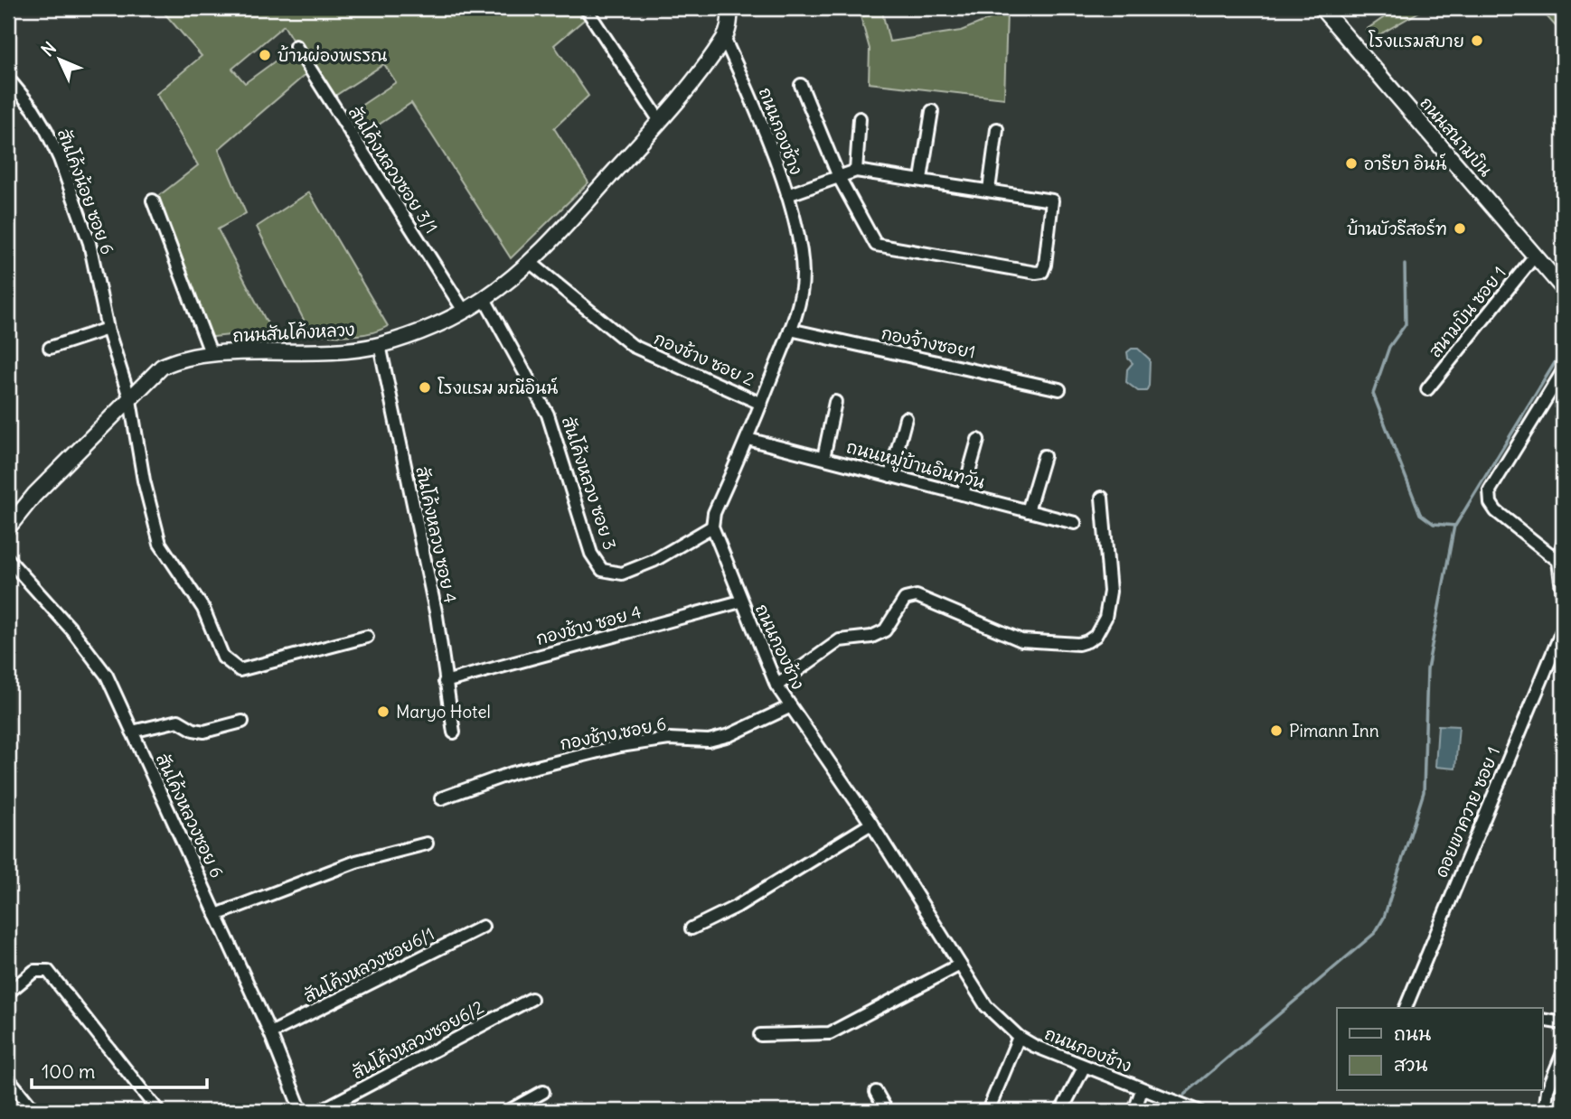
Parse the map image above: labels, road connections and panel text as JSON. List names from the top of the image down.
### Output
{
  "streets": {
    "street": [
      "ถนนกองช้าง",
      "ถนนสนามบิน",
      "สันโค้งหลวงซอย 3/1",
      "สันโค้งน้อย ซอย 6",
      "สนามบิน ซอย 1",
      "ถนนสันโค้งหลวง",
      "กองจ้างซอย1",
      "กองช้าง ซอย 2",
      "ถนนหมู่บ้านอินทวัน",
      "สันโค้งหลวง ซอย 3",
      "สันโค้งหลวง ซอย 4",
      "กองช้าง ซอย 4",
      "กองช้าง ซอย 6",
      "ดอยเขาควาย ซอย 1",
      "สันโค้งหลวงซอย 6",
      "สันโค้งหลวงซอย6/1",
      "สันโค้งหลวงซอย6/2"
    ]
  },
  "crossings": [
    ["ถนนกองช้าง", "ถนนสันโค้งหลวง"],
    ["ถนนกองช้าง", "กองจ้างซอย1"],
    ["ถนนกองช้าง", "กองช้าง ซอย 2"],
    ["ถนนกองช้าง", "ถนนหมู่บ้านอินทวัน"],
    ["ถนนกองช้าง", "สันโค้งหลวง ซอย 3"],
    ["ถนนกองช้าง", "กองช้าง ซอย 4"],
    ["ถนนกองช้าง", "กองช้าง ซอย 6"],
    ["ถนนสนามบิน", "สนามบิน ซอย 1"],
    ["สันโค้งหลวงซอย 3/1", "ถนนสันโค้งหลวง"],
    ["สันโค้งน้อย ซอย 6", "ถนนสันโค้งหลวง"],
    ["ถนนสันโค้งหลวง", "กองช้าง ซอย 2"],
    ["ถนนสันโค้งหลวง", "สันโค้งหลวง ซอย 3"],
    ["ถนนสันโค้งหลวง", "สันโค้งหลวง ซอย 4"],
    ["สันโค้งหลวง ซอย 4", "กองช้าง ซอย 4"],
    ["สันโค้งหลวงซอย 6", "สันโค้งหลวงซอย6/1"]
  ],
  "places": [
    "โรงแรมสบาย",
    "บ้านผ่องพรรณ",
    "อารียา อินน์",
    "บ้านบัวรีสอร์ท",
    "โรงแรม มณีอินน์",
    "Maryo Hotel",
    "Pimann Inn"
  ],
  "legend": ["ถนน", "สวน"],
  "scale_bar": "100 m",
  "north": "top left"
}
